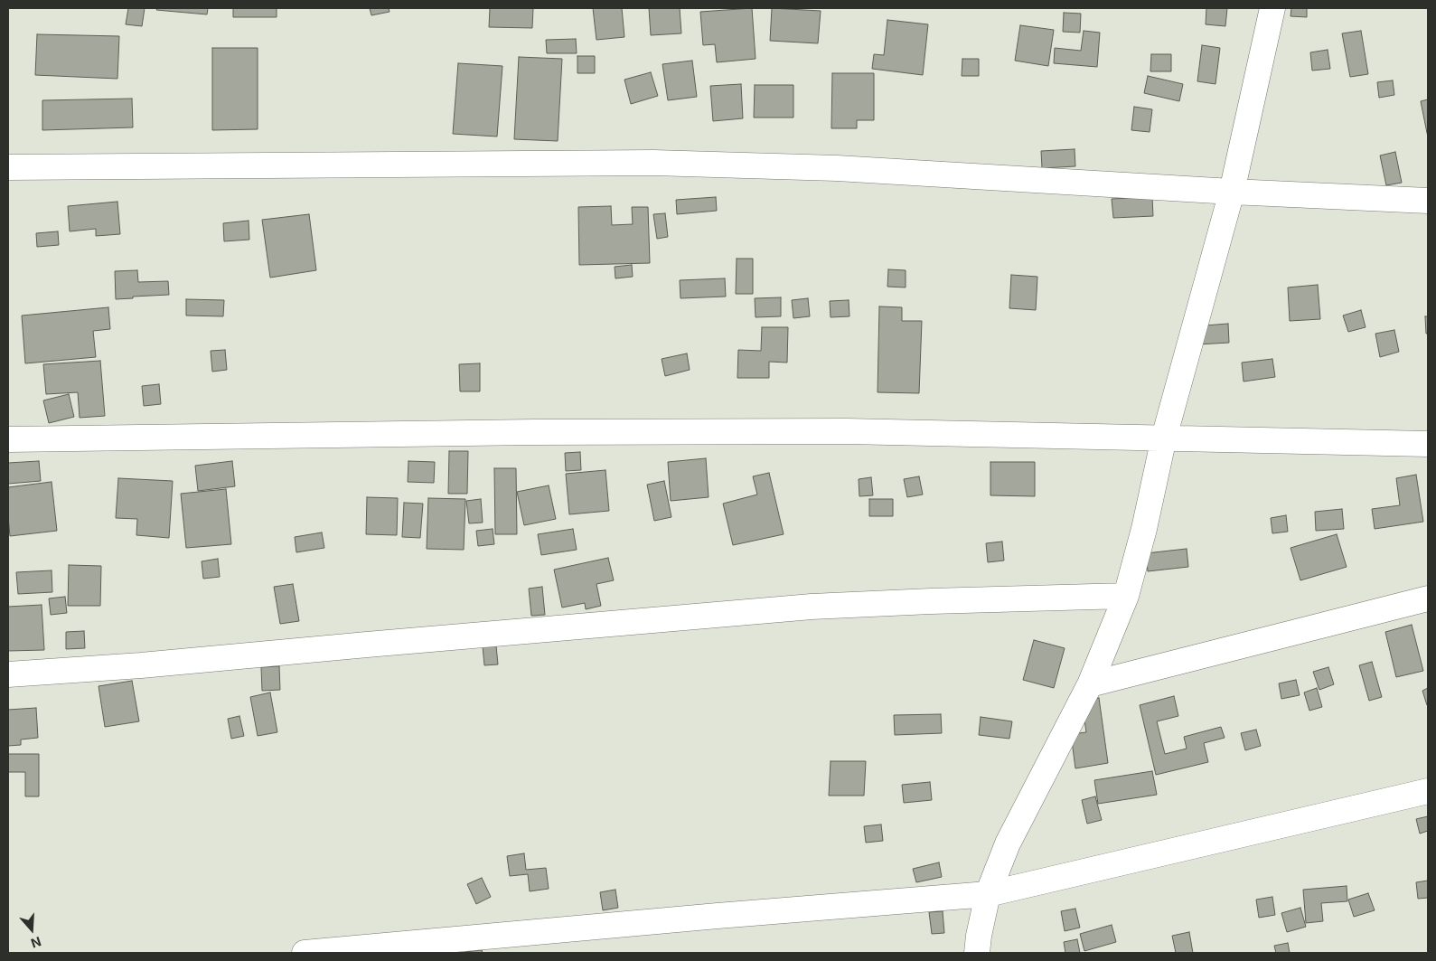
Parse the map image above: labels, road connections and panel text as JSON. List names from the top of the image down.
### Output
{
  "north": "bottom"
}
